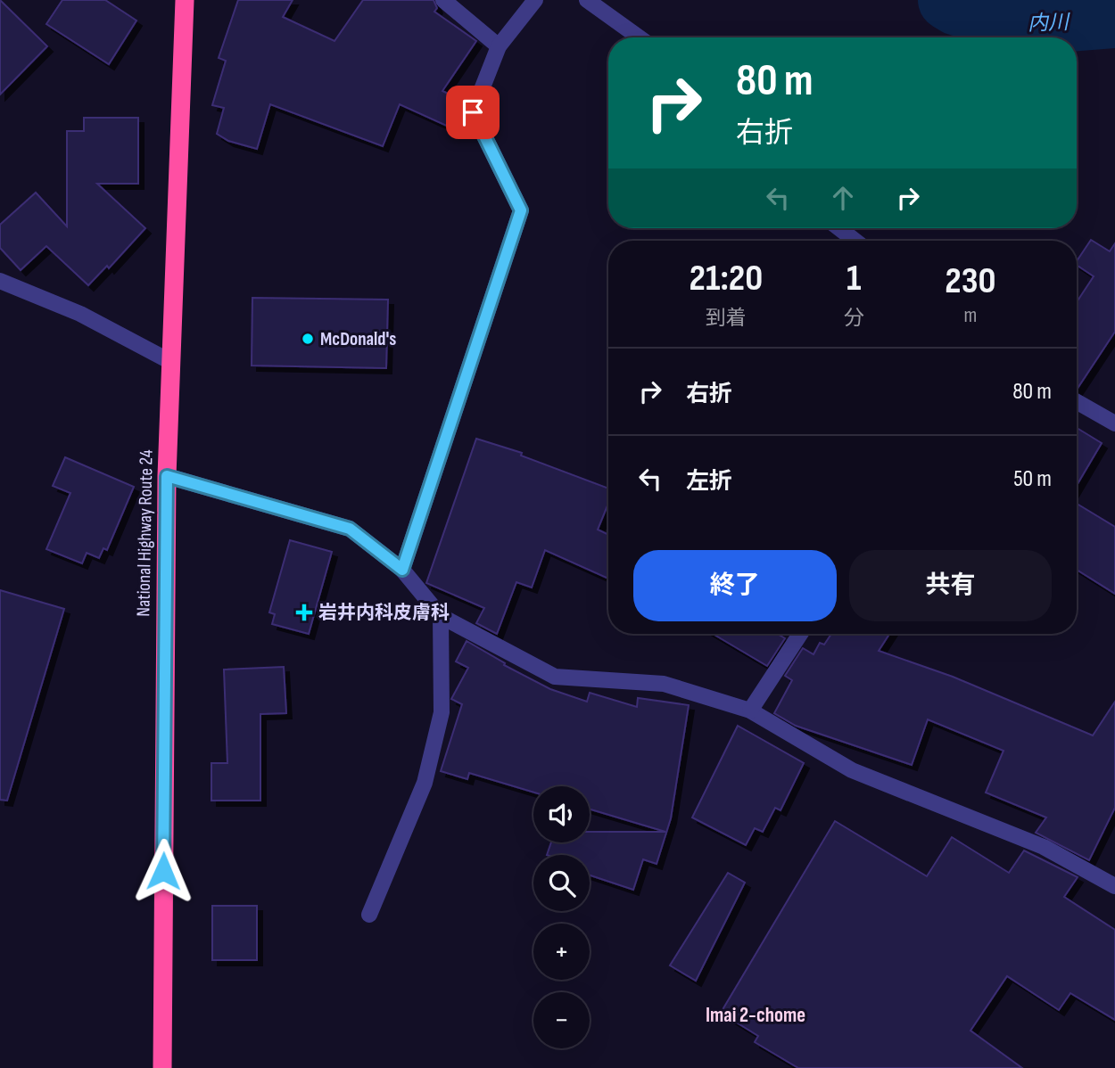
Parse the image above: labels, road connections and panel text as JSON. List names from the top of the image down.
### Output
{
  "streets": {
    "highway": ["National Highway Route 24"]
  },
  "districts": ["Imai 2-chome"],
  "water": ["内川"],
  "places": {
    "other": ["McDonald's"],
    "health": ["岩井内科皮膚科"]
  },
  "page": {
    "turn": ["80 m", "右折"],
    "eta": [
      "21:20",
      "到着",
      "1",
      "分",
      "230",
      "m"
    ],
    "list": [
      {
        "name": "右折",
        "value": "80 m"
      },
      {
        "name": "左折",
        "value": "50 m"
      }
    ],
    "buttons": ["終了", "共有"],
    "map_buttons": ["+", "−"]
  }
}
